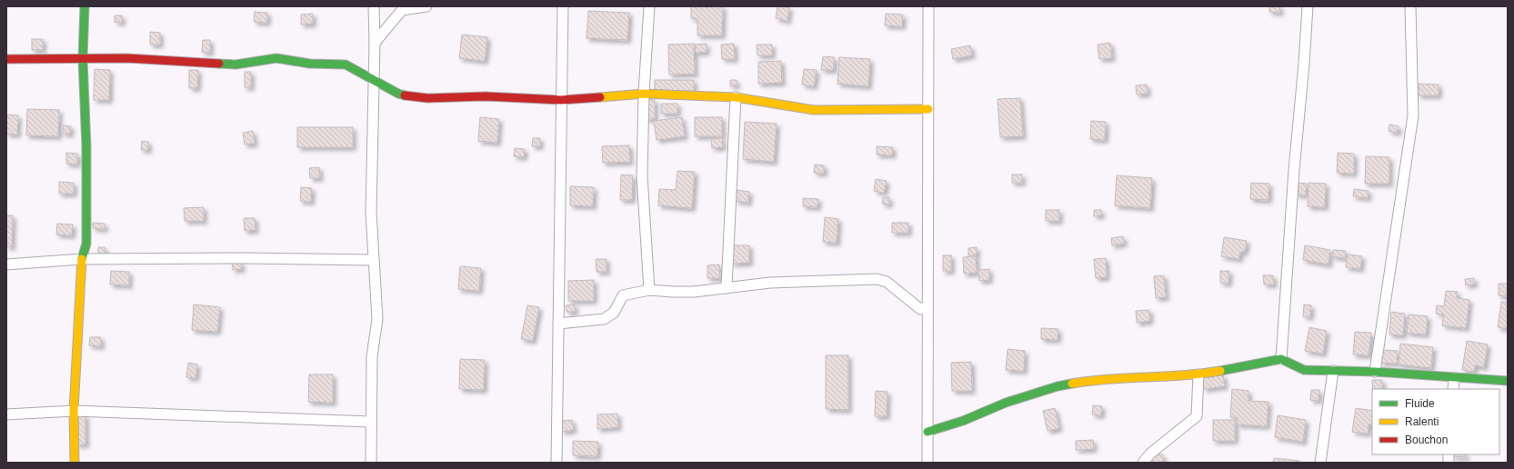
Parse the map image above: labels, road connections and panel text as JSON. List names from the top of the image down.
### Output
{
  "legend": ["Fluide", "Ralenti", "Bouchon"]
}
